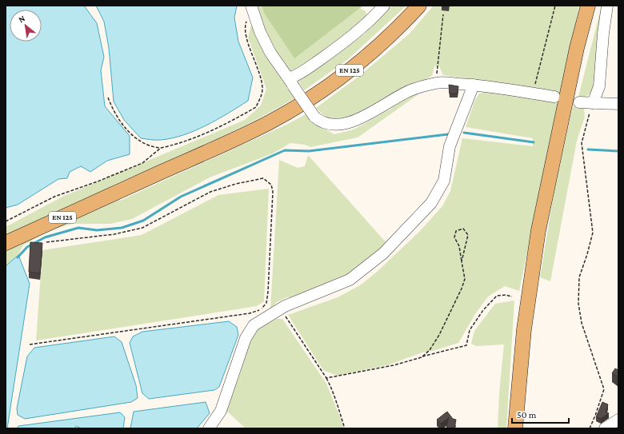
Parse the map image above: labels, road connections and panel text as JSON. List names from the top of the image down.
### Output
{
  "streets": {
    "main road": ["EN 125"]
  },
  "scale_bar": "50 m",
  "north": "top left"
}
